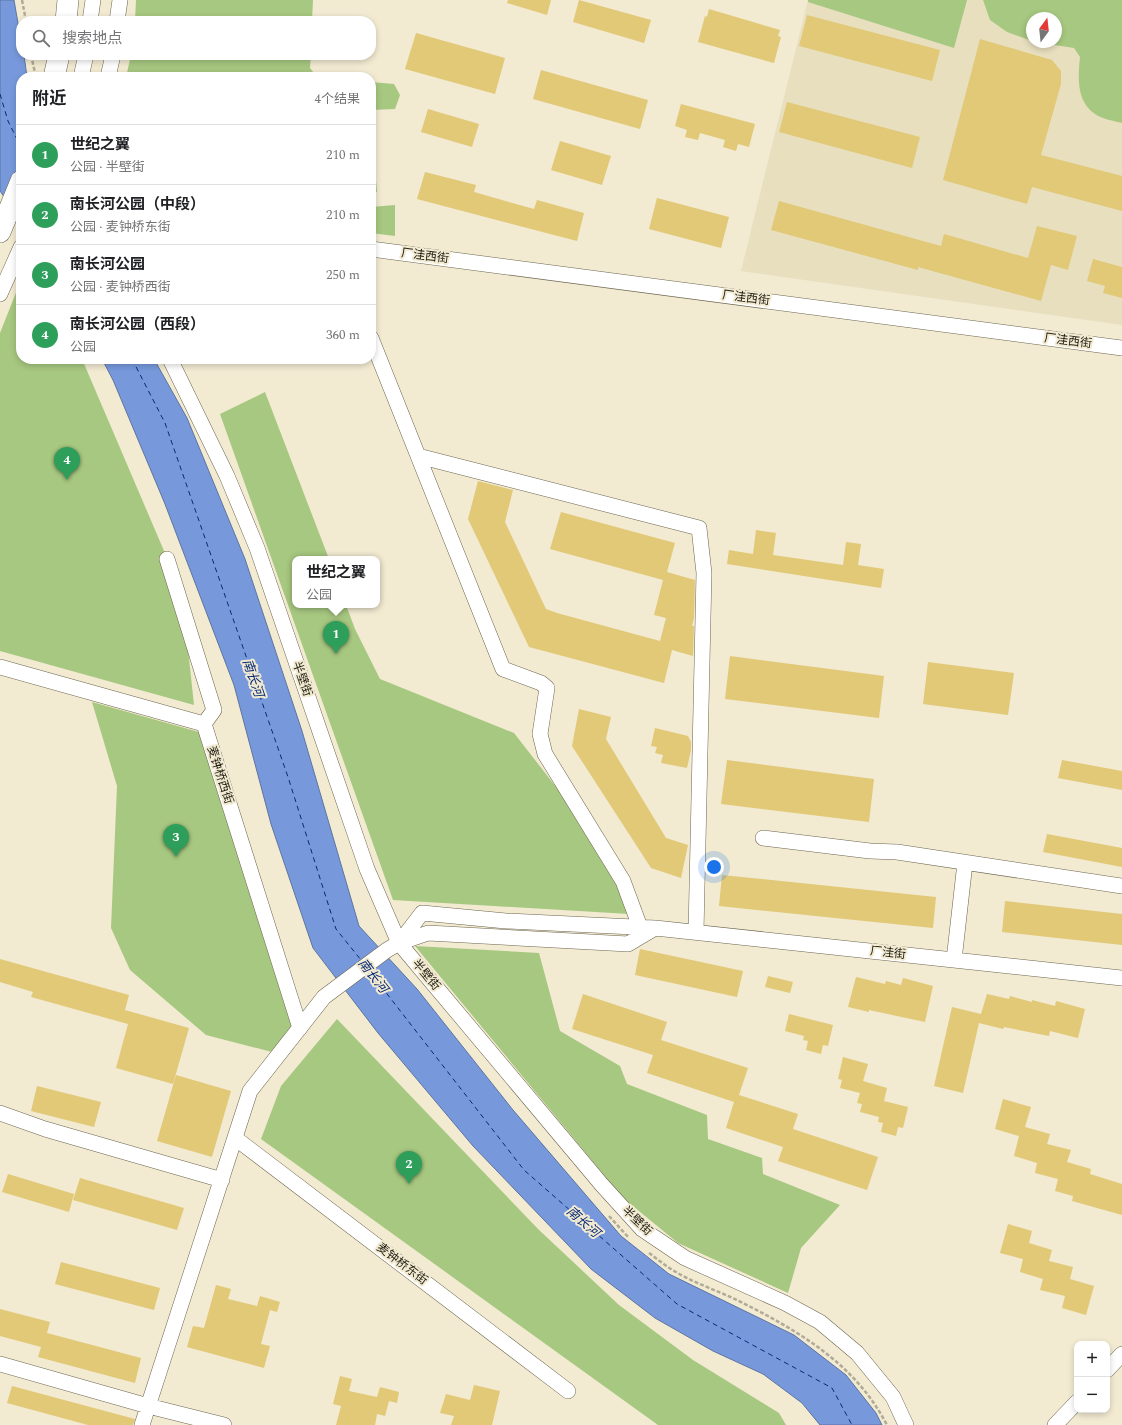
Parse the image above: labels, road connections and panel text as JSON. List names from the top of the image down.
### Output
{
  "streets": {
    "street": [
      "厂洼西街",
      "半壁街",
      "麦钟桥西街",
      "厂洼街",
      "麦钟桥东街"
    ]
  },
  "crossings": [
    ["半壁街", "厂洼街"]
  ],
  "water": ["南长河"],
  "north": "top",
  "page": {
    "search": "搜索地点",
    "heading": ["附近", "4个结果"],
    "list": [
      {
        "mark": "1",
        "name": "世纪之翼",
        "note": "公园 · 半壁街",
        "value": "210 m"
      },
      {
        "mark": "2",
        "name": "南长河公园（中段）",
        "note": "公园 · 麦钟桥东街",
        "value": "210 m"
      },
      {
        "mark": "3",
        "name": "南长河公园",
        "note": "公园 · 麦钟桥西街",
        "value": "250 m"
      },
      {
        "mark": "4",
        "name": "南长河公园（西段）",
        "note": "公园",
        "value": "360 m"
      }
    ],
    "pins": [
      "4",
      "1",
      "3",
      "2"
    ],
    "popup": ["世纪之翼", "公园"],
    "map_buttons": ["+", "−"]
  }
}
